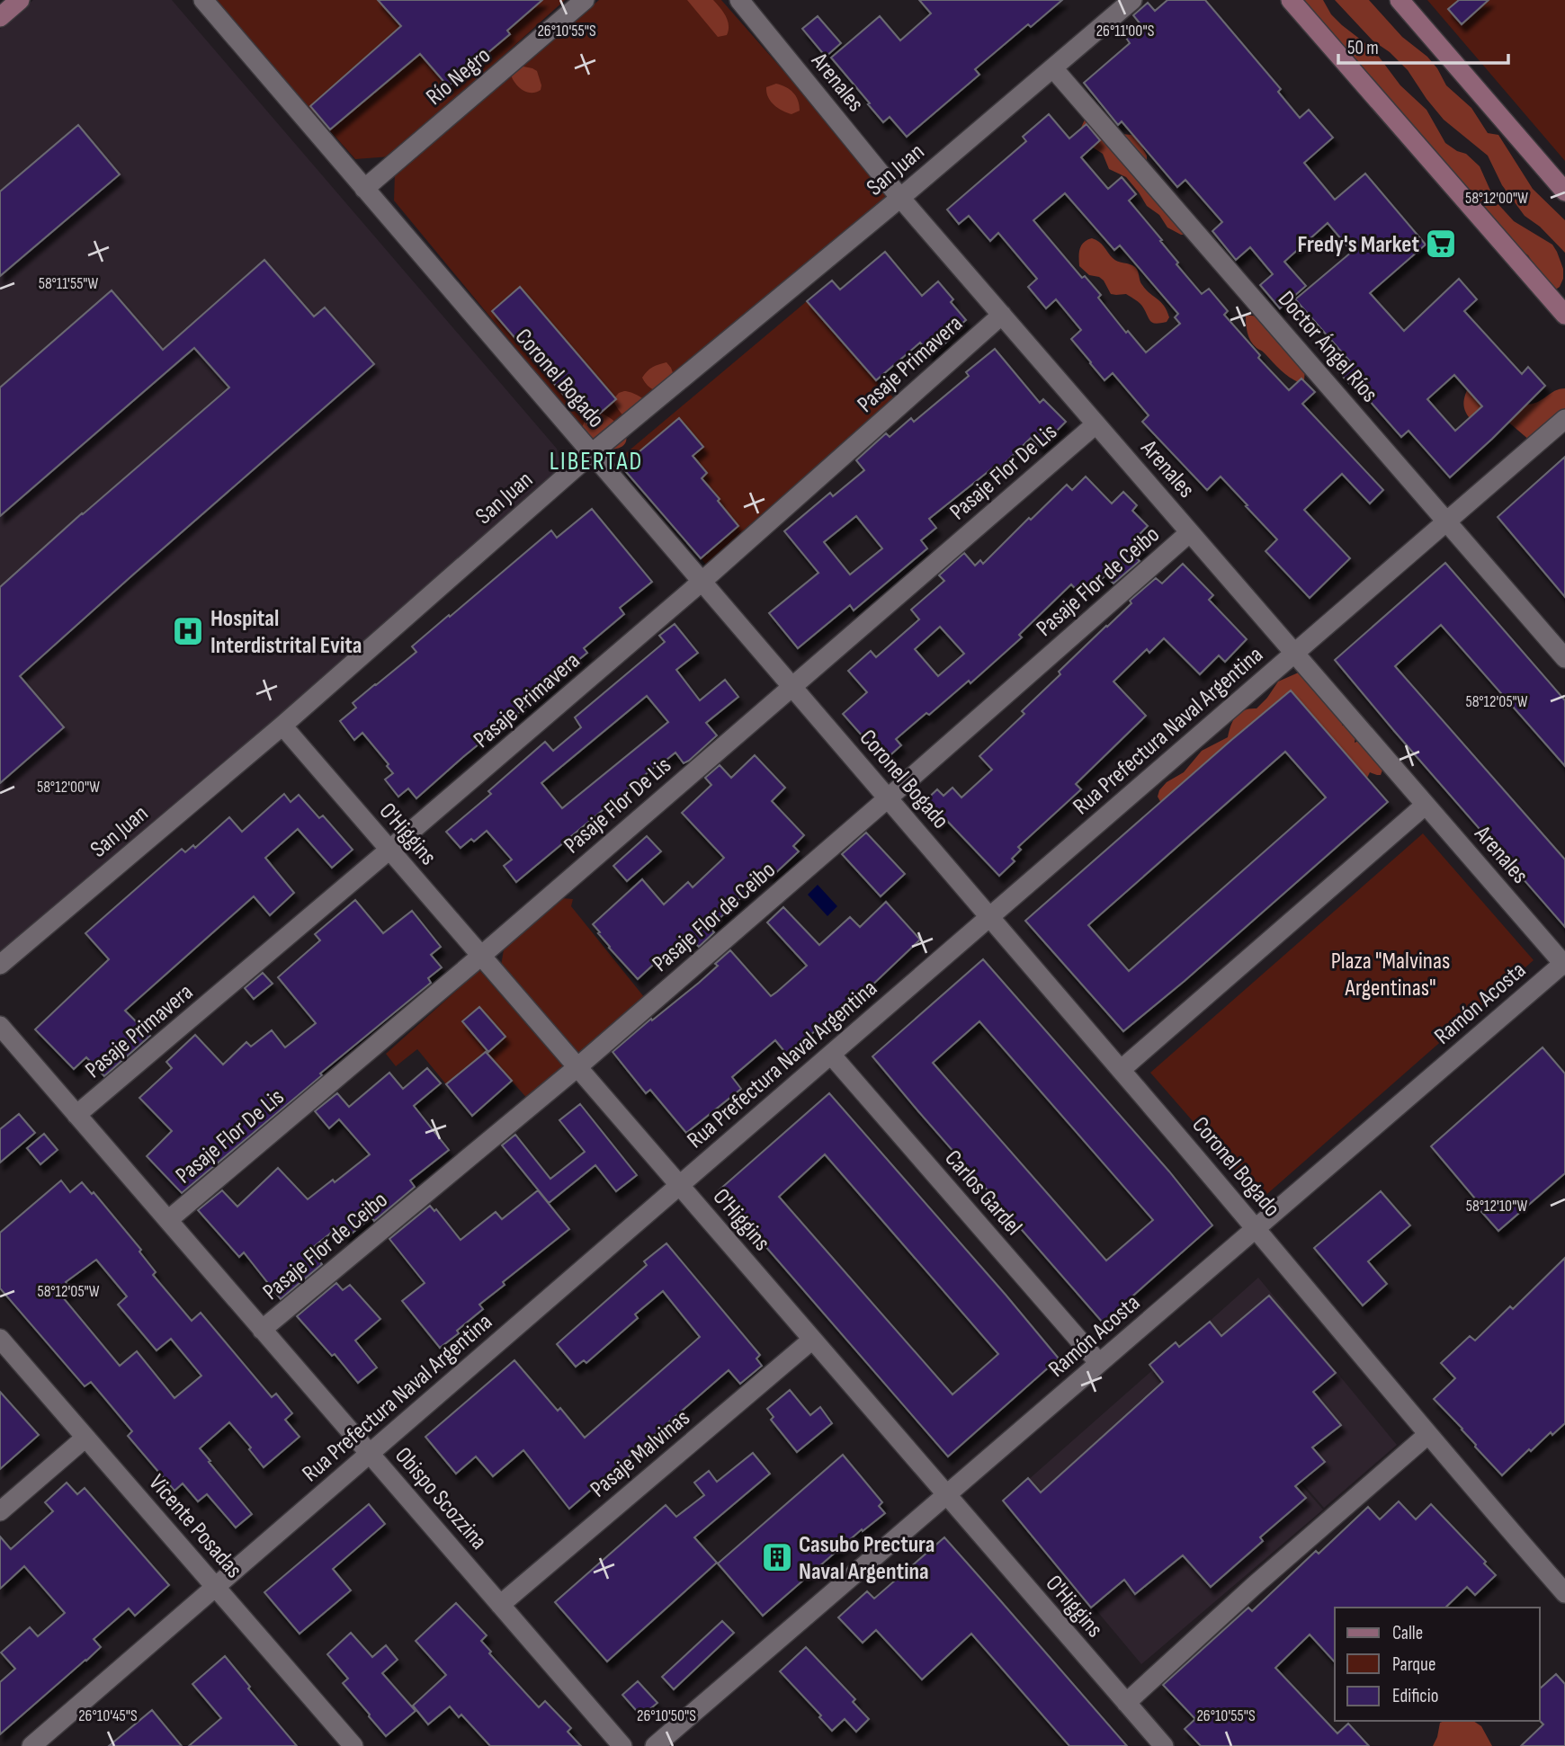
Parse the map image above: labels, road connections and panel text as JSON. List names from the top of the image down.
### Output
{
  "streets": {
    "street": [
      "Río Negro",
      "Arenales",
      "San Juan",
      "Doctor Ángel Ríos",
      "Pasaje Primavera",
      "Coronel Bogado",
      "Pasaje Flor De Lis",
      "Pasaje Flor de Ceibo",
      "Rua Prefectura Naval Argentina",
      "O'Higgins",
      "Ramón Acosta",
      "Carlos Gardel",
      "Pasaje Malvinas",
      "Obispo Scozzina",
      "Vicente Posadas"
    ]
  },
  "crossings": [
    ["Río Negro", "Coronel Bogado"],
    ["Arenales", "San Juan"],
    ["Arenales", "Pasaje Primavera"],
    ["Arenales", "Pasaje Flor De Lis"],
    ["Arenales", "Pasaje Flor de Ceibo"],
    ["Arenales", "Rua Prefectura Naval Argentina"],
    ["Arenales", "Ramón Acosta"],
    ["San Juan", "Doctor Ángel Ríos"],
    ["San Juan", "Coronel Bogado"],
    ["San Juan", "O'Higgins"],
    ["Doctor Ángel Ríos", "Rua Prefectura Naval Argentina"],
    ["Pasaje Primavera", "Coronel Bogado"],
    ["Pasaje Primavera", "O'Higgins"],
    ["Pasaje Primavera", "Obispo Scozzina"],
    ["Coronel Bogado", "Pasaje Flor De Lis"],
    ["Coronel Bogado", "Pasaje Flor de Ceibo"],
    ["Coronel Bogado", "Rua Prefectura Naval Argentina"],
    ["Coronel Bogado", "Ramón Acosta"],
    ["Pasaje Flor De Lis", "O'Higgins"],
    ["Pasaje Flor De Lis", "Obispo Scozzina"],
    ["Pasaje Flor de Ceibo", "O'Higgins"],
    ["Pasaje Flor de Ceibo", "Obispo Scozzina"],
    ["Rua Prefectura Naval Argentina", "O'Higgins"],
    ["Rua Prefectura Naval Argentina", "Carlos Gardel"],
    ["Rua Prefectura Naval Argentina", "Obispo Scozzina"],
    ["Rua Prefectura Naval Argentina", "Vicente Posadas"],
    ["O'Higgins", "Ramón Acosta"],
    ["O'Higgins", "Pasaje Malvinas"],
    ["Ramón Acosta", "Carlos Gardel"],
    ["Pasaje Malvinas", "Obispo Scozzina"]
  ],
  "districts": ["LIBERTAD"],
  "parks": ["Plaza \"Malvinas Argentinas\""],
  "places": {
    "supermarket": ["Fredy's Market"],
    "hospital": ["Hospital Interdistrital Evita"],
    "building": ["Casubo Prectura Naval Argentina"]
  },
  "legend": ["Calle", "Parque", "Edificio"],
  "scale_bar": "50 m",
  "coordinates": [
    "26°10'55\"S",
    "26°11'00\"S",
    "58°12'00\"W",
    "58°11'55\"W",
    "58°12'05\"W",
    "58°12'10\"W",
    "26°10'45\"S",
    "26°10'50\"S"
  ]
}
